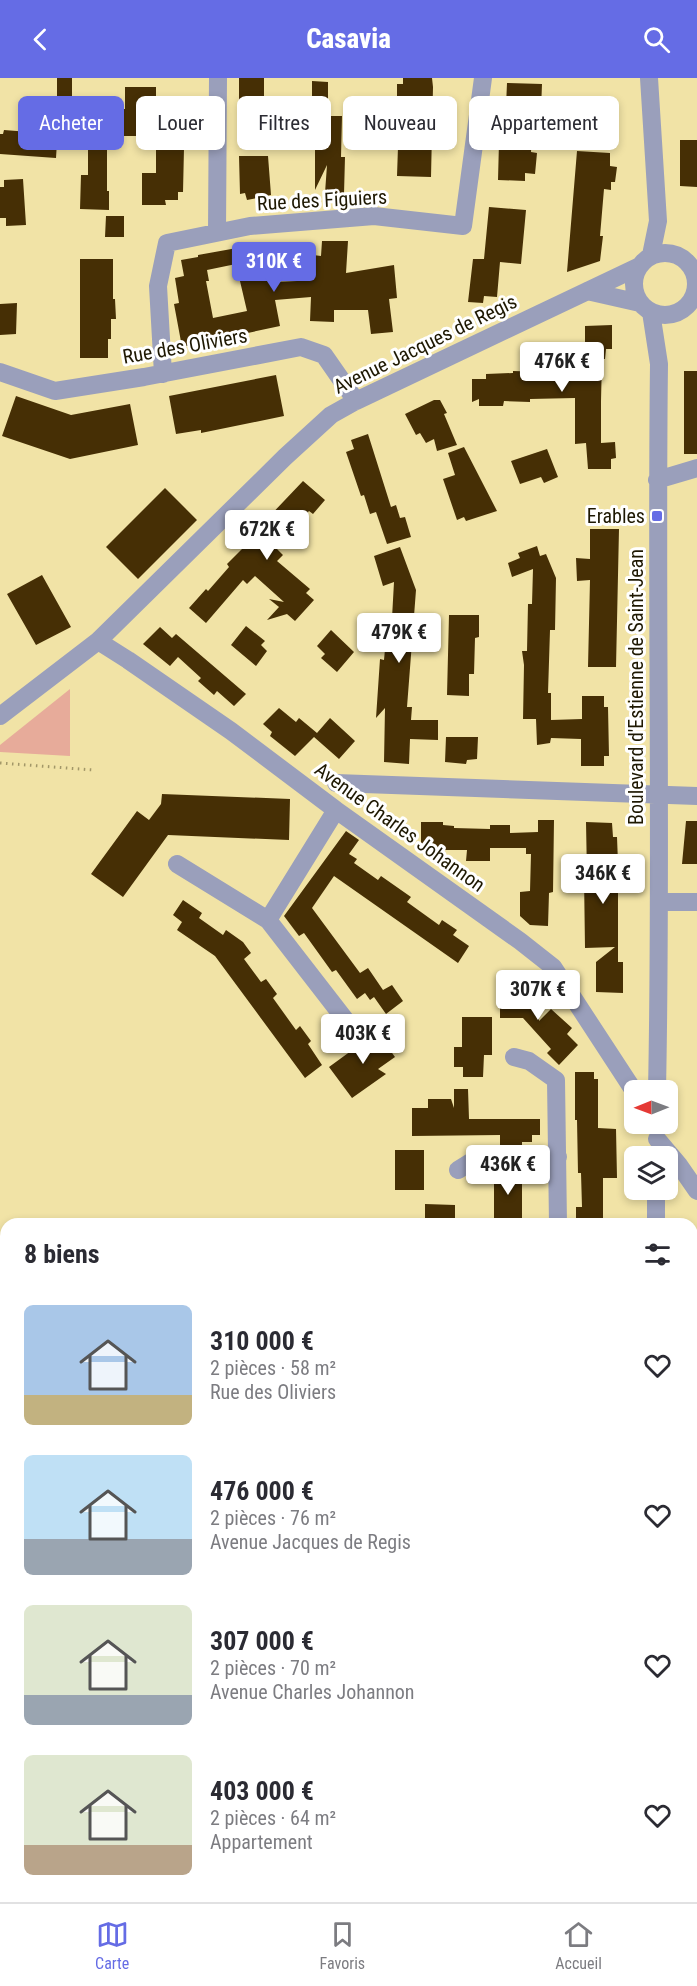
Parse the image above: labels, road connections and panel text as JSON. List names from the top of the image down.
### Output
{
  "streets": {
    "street": [
      "Rue des Figuiers",
      "Avenue Jacques de Regis",
      "Rue des Oliviers",
      "Boulevard d'Estienne de Saint-Jean",
      "Avenue Charles Johannon"
    ]
  },
  "crossings": [
    ["Rue des Figuiers", "Rue des Oliviers"],
    ["Avenue Jacques de Regis", "Rue des Oliviers"],
    ["Avenue Jacques de Regis", "Boulevard d'Estienne de Saint-Jean"],
    ["Avenue Jacques de Regis", "Avenue Charles Johannon"]
  ],
  "places": {
    "transit": ["Erables"]
  },
  "north": "left",
  "page": {
    "header": "Casavia",
    "chip": [
      "Acheter",
      "Louer",
      "Filtres",
      "Nouveau",
      "Appartement"
    ],
    "price": [
      "310K €",
      "476K €",
      "672K €",
      "479K €",
      "346K €",
      "307K €",
      "403K €",
      "436K €"
    ],
    "heading": "8 biens",
    "list": [
      {
        "name": "310 000 €",
        "note": "2 pièces · 58 m² · Rue des Oliviers"
      },
      {
        "name": "476 000 €",
        "note": "2 pièces · 76 m² · Avenue Jacques de Regis"
      },
      {
        "name": "307 000 €",
        "note": "2 pièces · 70 m² · Avenue Charles Johannon"
      },
      {
        "name": "403 000 €",
        "note": "2 pièces · 64 m² · Appartement"
      }
    ],
    "tabs": ["Carte", "Favoris", "Accueil"]
  }
}
